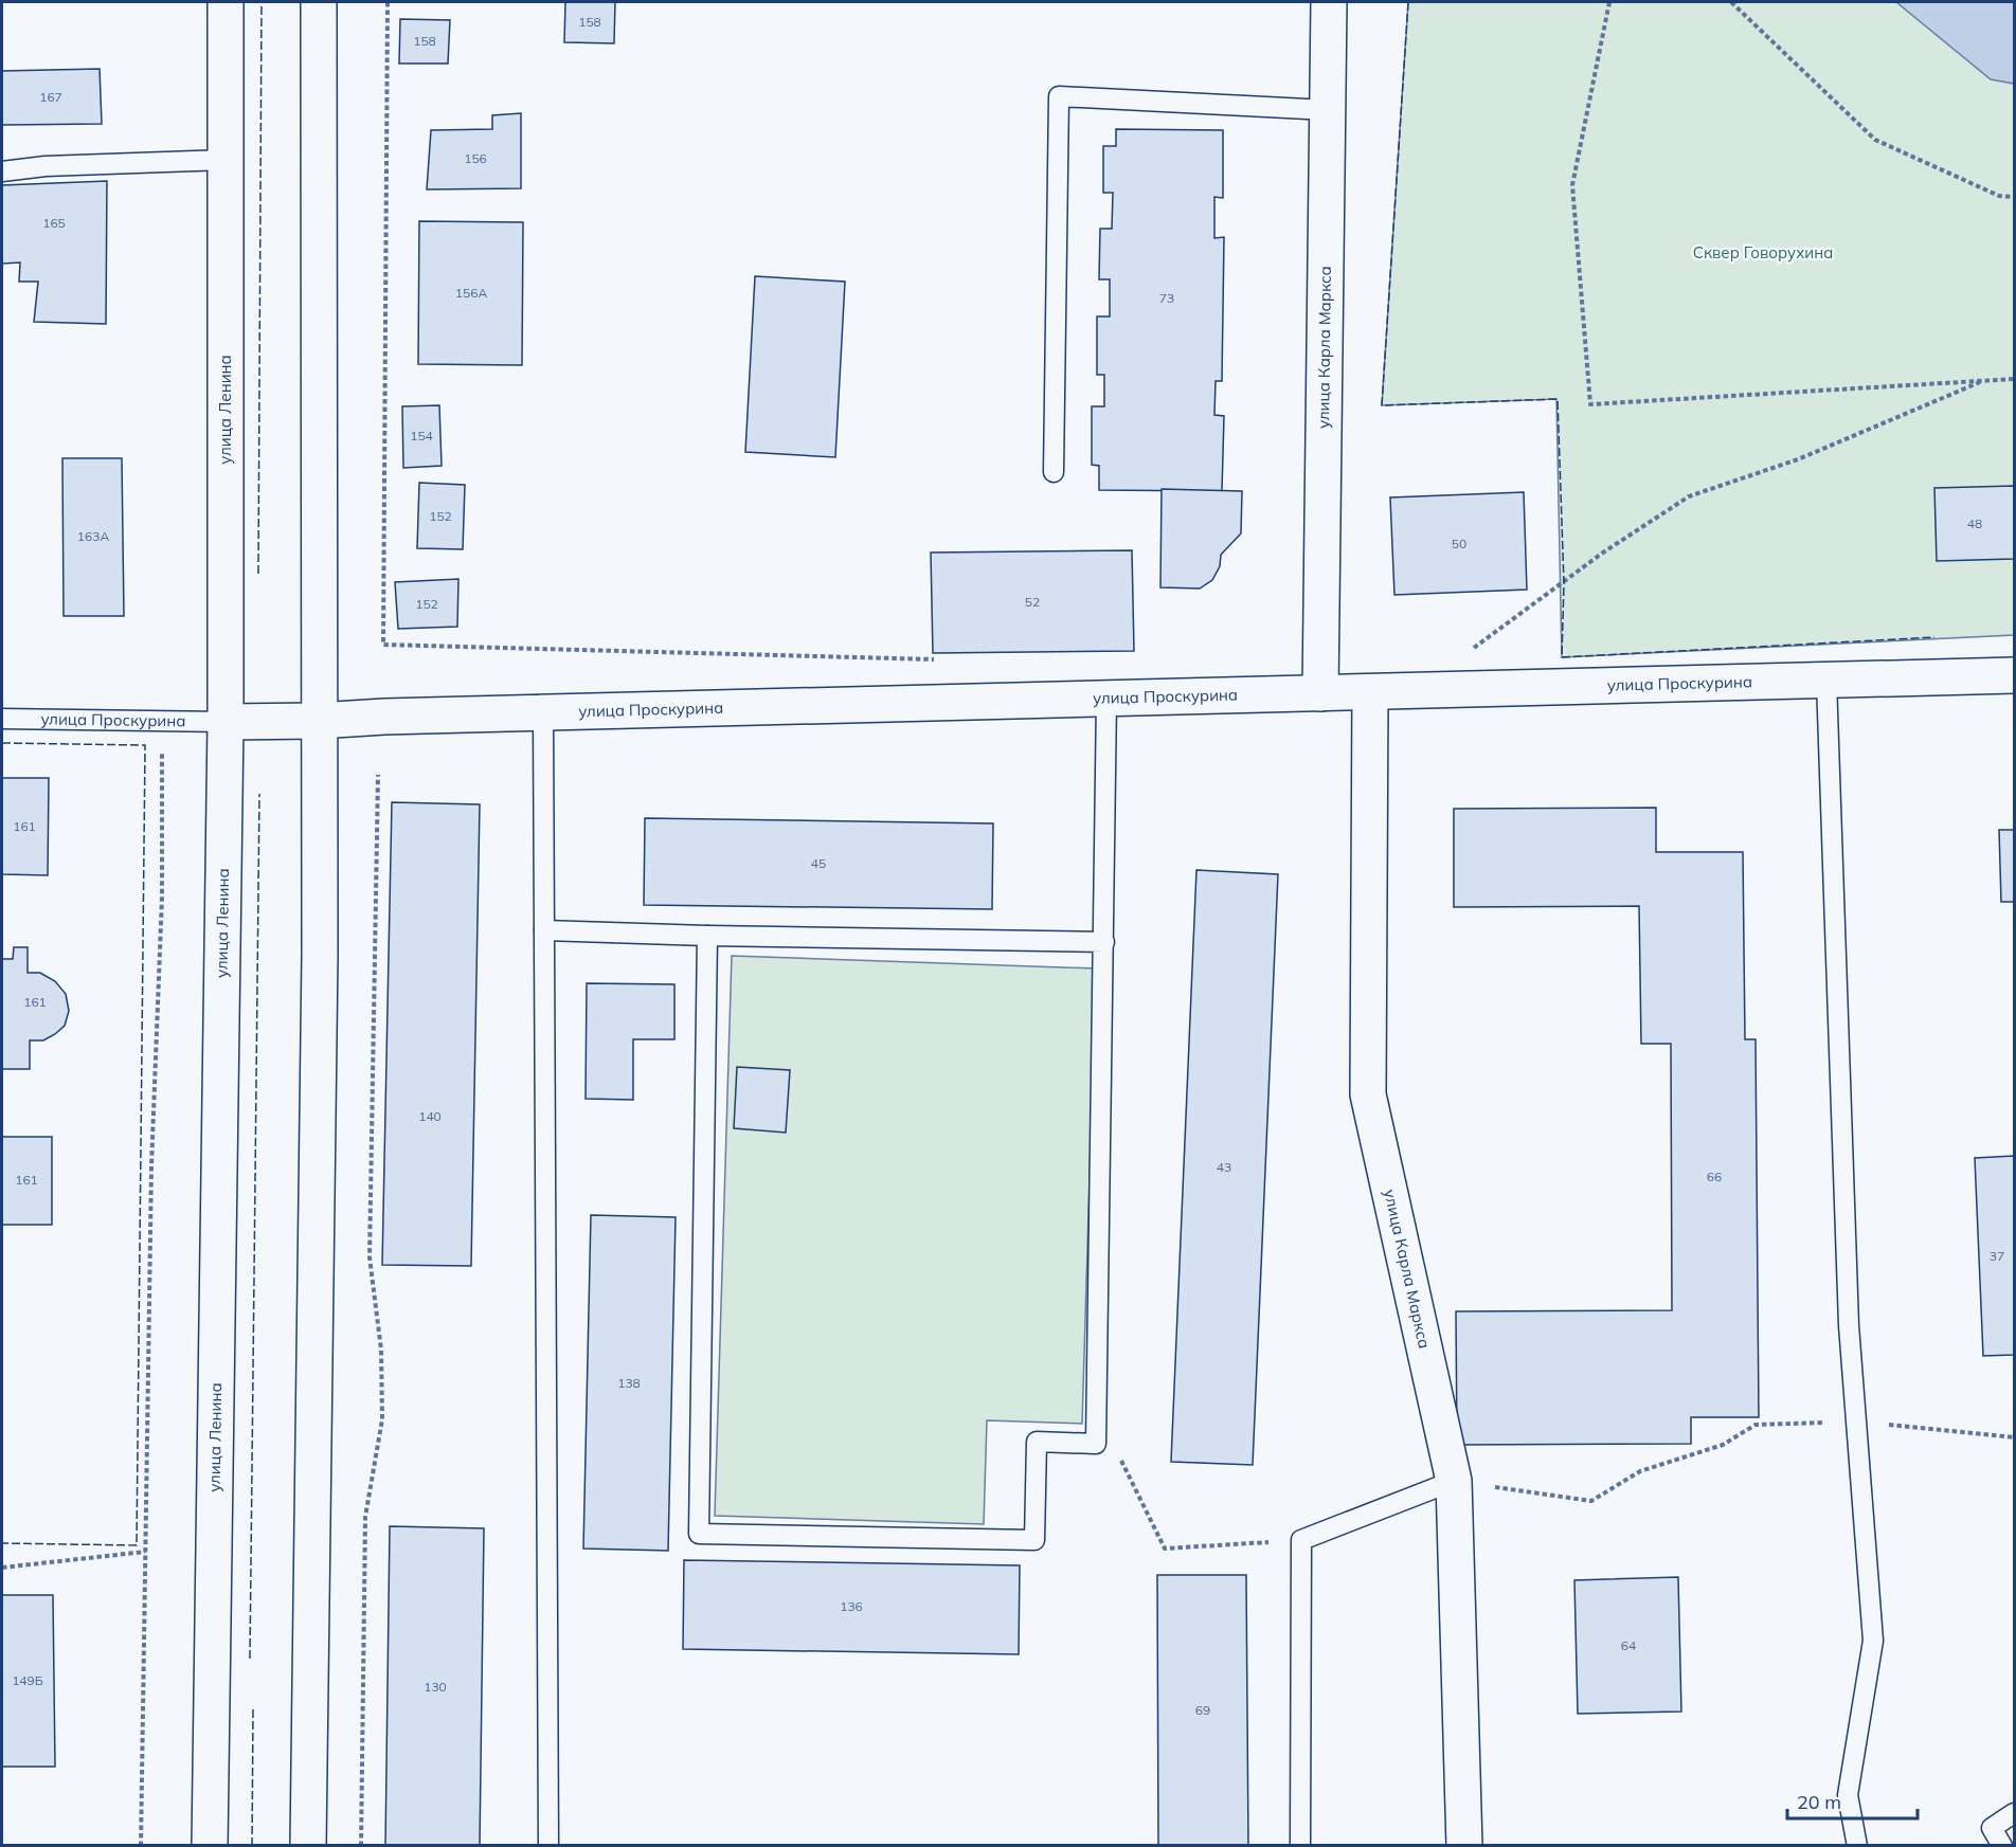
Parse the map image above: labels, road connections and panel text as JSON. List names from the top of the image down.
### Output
{
  "streets": {
    "main road": ["улица Карла Маркса", "улица Ленина", "улица Проскурина"]
  },
  "crossings": [
    ["улица Карла Маркса", "улица Проскурина"],
    ["улица Ленина", "улица Проскурина"]
  ],
  "parks": ["Сквер Говорухина"],
  "house_numbers": [
    "158",
    "158",
    "167",
    "156",
    "165",
    "156А",
    "73",
    "154",
    "152",
    "48",
    "163А",
    "50",
    "52",
    "152",
    "161",
    "45",
    "161",
    "140",
    "43",
    "66",
    "161",
    "37",
    "138",
    "136",
    "64",
    "149Б",
    "130",
    "69"
  ],
  "scale_bar": "20 m"
}
